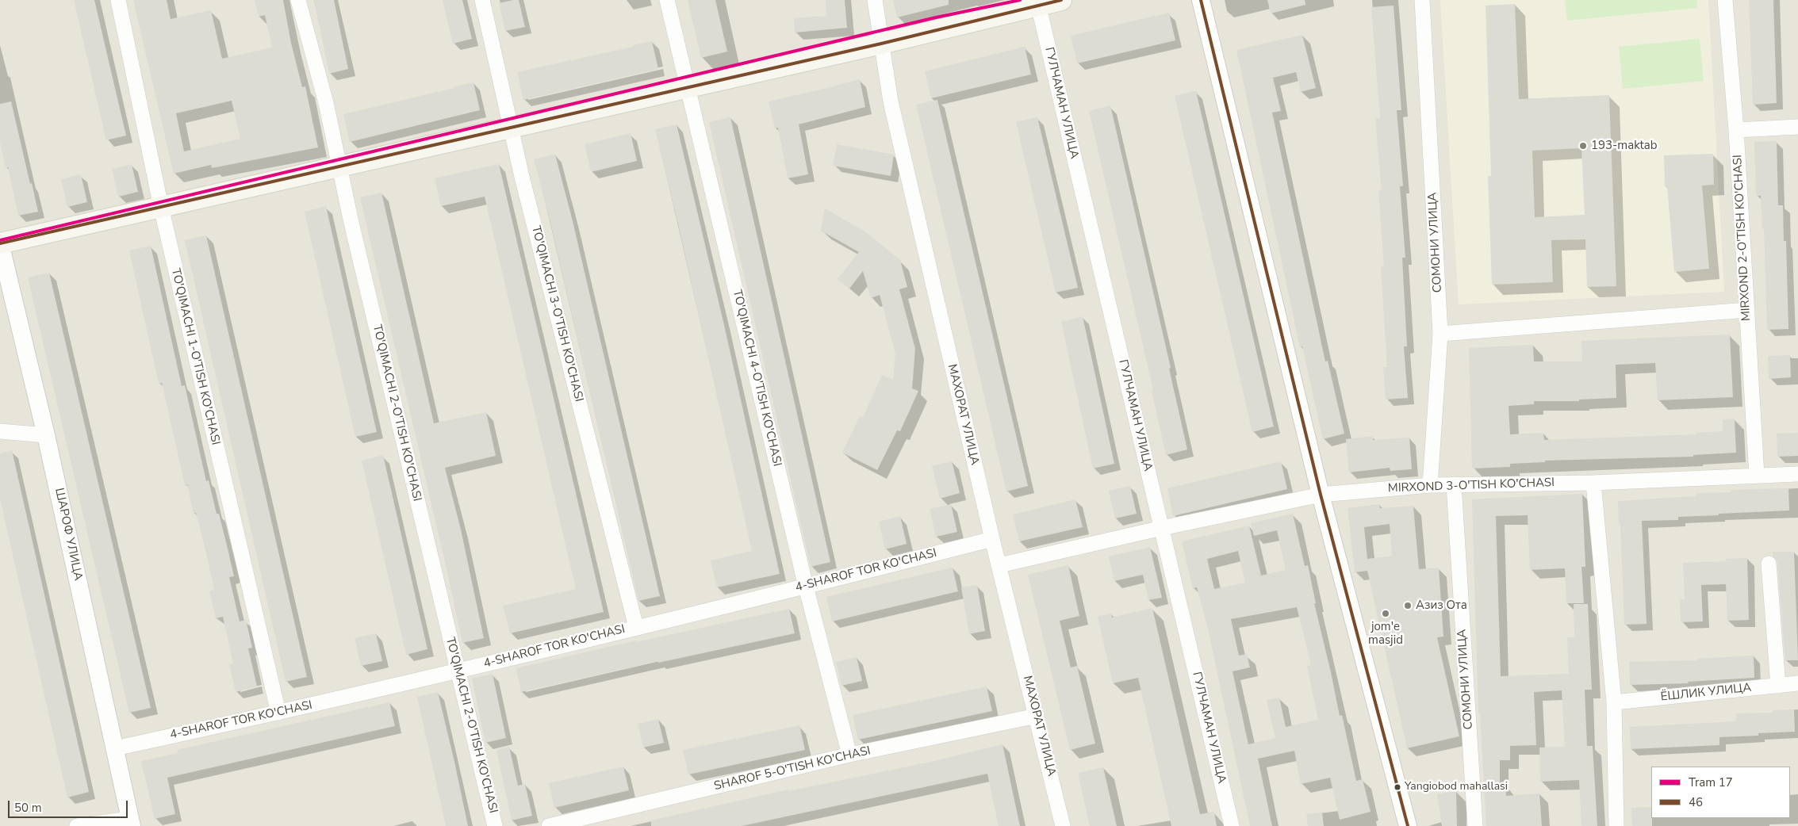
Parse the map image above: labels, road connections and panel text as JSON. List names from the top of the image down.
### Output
{
  "streets": {
    "street": [
      "ГУЛЧАМАН УЛИЦА",
      "MIRXOND 2-O'TISH KO'CHASI",
      "СОМОНИ УЛИЦА",
      "TO'QIMACHI 3-O'TISH KO'CHASI",
      "TO'QIMACHI 1-O'TISH KO'CHASI",
      "TO'QIMACHI 4-O'TISH KO'CHASI",
      "TO'QIMACHI 2-O'TISH KO'CHASI",
      "МАХОРАТ УЛИЦА",
      "MIRXOND 3-O'TISH KO'CHASI",
      "ШАРОФ УЛИЦА",
      "4-SHAROF TOR KO'CHASI",
      "ЁШЛИК УЛИЦА",
      "SHAROF 5-O'TISH KO'CHASI"
    ]
  },
  "crossings": [
    ["ГУЛЧАМАН УЛИЦА", "MIRXOND 3-O'TISH KO'CHASI"],
    ["MIRXOND 2-O'TISH KO'CHASI", "MIRXOND 3-O'TISH KO'CHASI"],
    ["СОМОНИ УЛИЦА", "MIRXOND 3-O'TISH KO'CHASI"],
    ["TO'QIMACHI 3-O'TISH KO'CHASI", "4-SHAROF TOR KO'CHASI"],
    ["TO'QIMACHI 1-O'TISH KO'CHASI", "4-SHAROF TOR KO'CHASI"],
    ["TO'QIMACHI 4-O'TISH KO'CHASI", "4-SHAROF TOR KO'CHASI"],
    ["TO'QIMACHI 4-O'TISH KO'CHASI", "SHAROF 5-O'TISH KO'CHASI"],
    ["TO'QIMACHI 2-O'TISH KO'CHASI", "4-SHAROF TOR KO'CHASI"],
    ["МАХОРАТ УЛИЦА", "4-SHAROF TOR KO'CHASI"],
    ["МАХОРАТ УЛИЦА", "SHAROF 5-O'TISH KO'CHASI"],
    ["ШАРОФ УЛИЦА", "4-SHAROF TOR KO'CHASI"]
  ],
  "places": [
    "193-maktab",
    "Азиз Ота",
    "jom'e masjid",
    "Yangiobod mahallasi"
  ],
  "lines": ["tram line 17", "transit line 46"],
  "legend": ["Tram 17", "46"],
  "scale_bar": "50 m"
}
